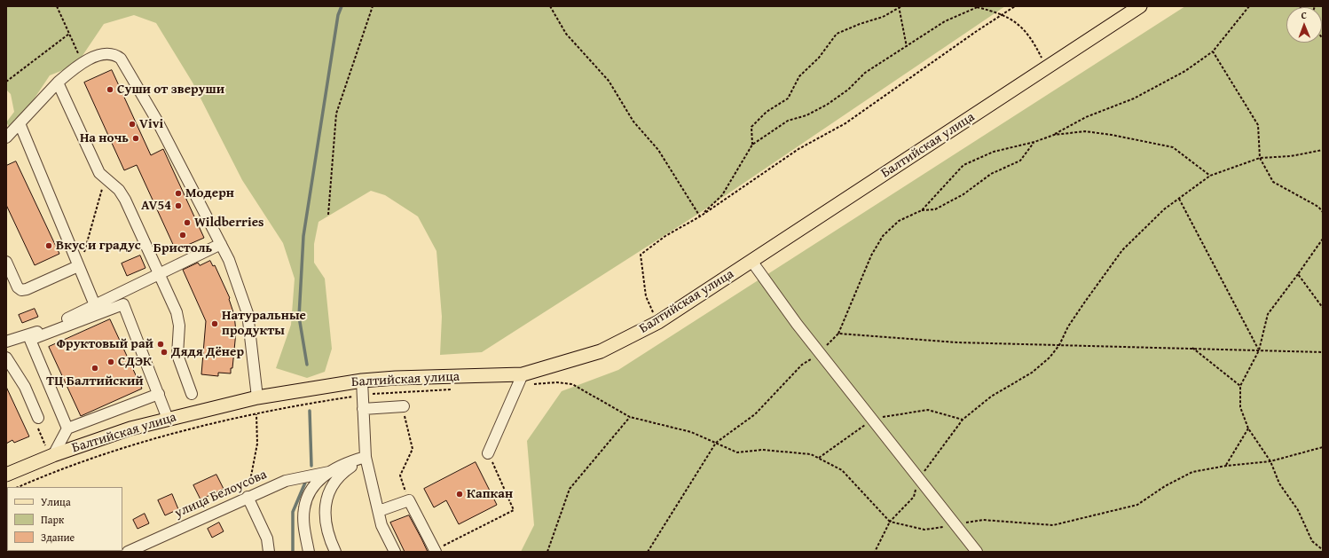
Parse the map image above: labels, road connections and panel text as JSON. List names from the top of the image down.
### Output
{
  "streets": {
    "main road": ["Балтийская улица"],
    "street": ["улица Белоусова"]
  },
  "places": [
    "Суши от зверуши",
    "Vivi",
    "На ночь",
    "Модерн",
    "AV54",
    "Wildberries",
    "Бристоль",
    "Вкус и градус",
    "Натуральные продукты",
    "Фруктовый рай",
    "Дядя Дёнер",
    "СДЭК",
    "ТЦ Балтийский",
    "Капкан"
  ],
  "legend": ["Улица", "Парк", "Здание"],
  "north": "top"
}
